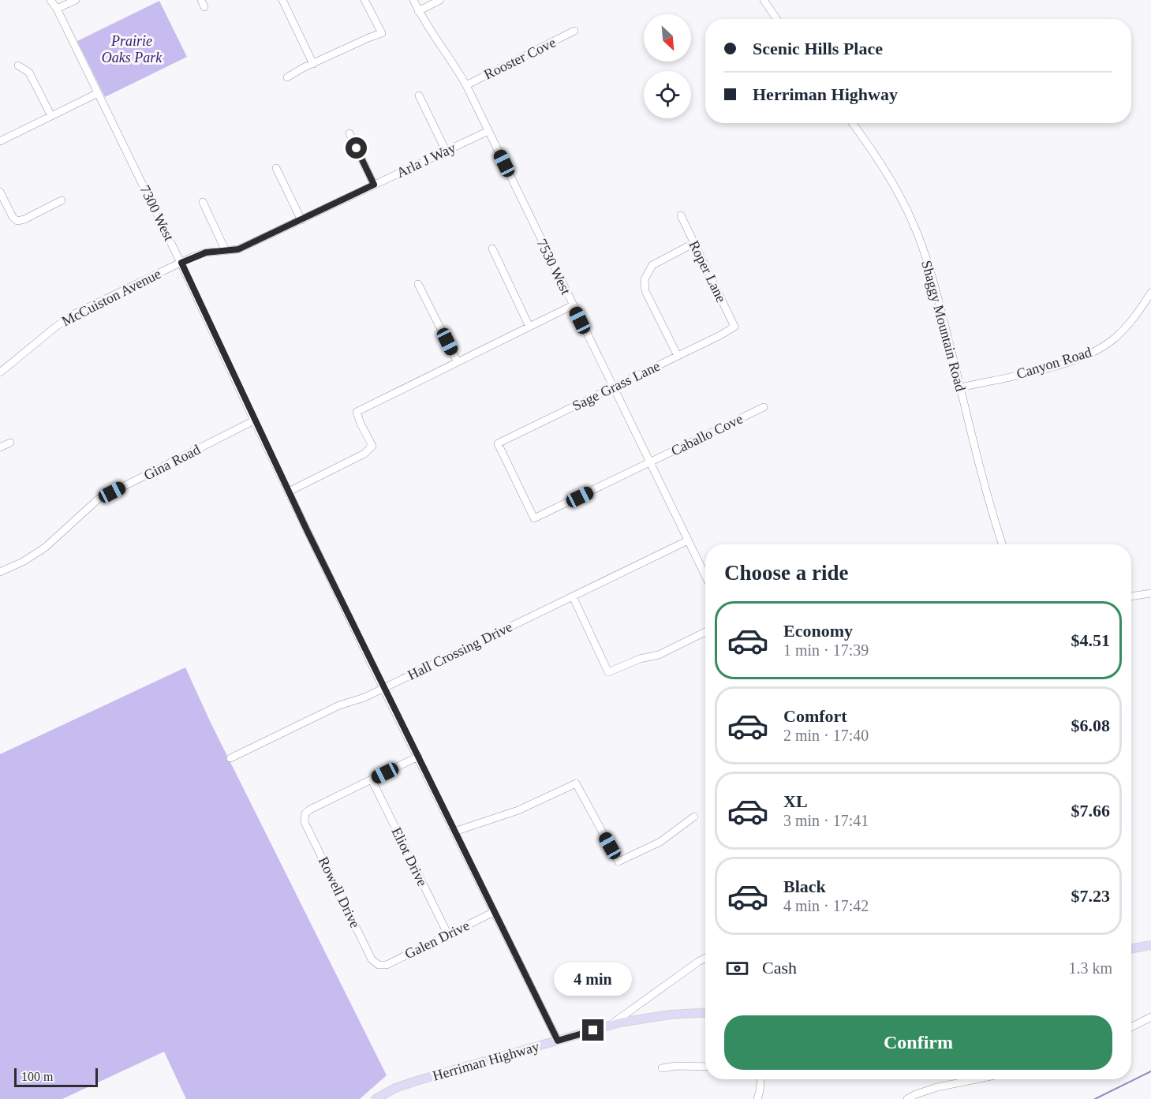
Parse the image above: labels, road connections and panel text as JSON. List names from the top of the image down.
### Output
{
  "streets": {
    "main road": ["Herriman Highway"],
    "street": [
      "Rooster Cove",
      "Arla J Way",
      "7300 West",
      "7530 West",
      "Roper Lane",
      "McCuiston Avenue",
      "Shaggy Mountain Road",
      "Canyon Road",
      "Sage Grass Lane",
      "Caballo Cove",
      "Gina Road",
      "Hall Crossing Drive",
      "Eliot Drive",
      "Rowell Drive",
      "Galen Drive"
    ]
  },
  "crossings": [
    ["Rooster Cove", "7530 West"],
    ["Arla J Way", "7300 West"],
    ["Arla J Way", "7530 West"],
    ["Arla J Way", "McCuiston Avenue"],
    ["7300 West", "McCuiston Avenue"],
    ["7300 West", "Gina Road"],
    ["7300 West", "Hall Crossing Drive"],
    ["7300 West", "Galen Drive"],
    ["7300 West", "Herriman Highway"],
    ["7530 West", "Sage Grass Lane"],
    ["7530 West", "Caballo Cove"],
    ["7530 West", "Hall Crossing Drive"],
    ["Roper Lane", "Sage Grass Lane"],
    ["Shaggy Mountain Road", "Canyon Road"],
    ["Sage Grass Lane", "Caballo Cove"],
    ["Eliot Drive", "Rowell Drive"],
    ["Eliot Drive", "Galen Drive"],
    ["Rowell Drive", "Galen Drive"]
  ],
  "parks": ["Prairie Oaks Park"],
  "scale_bar": "100 m",
  "north": "bottom right",
  "page": {
    "banner": ["Scenic Hills Place", "Herriman Highway"],
    "heading": "Choose a ride",
    "list": [
      {
        "name": "Economy",
        "note": "1 min · 17:39",
        "value": "$4.51"
      },
      {
        "name": "Comfort",
        "note": "2 min · 17:40",
        "value": "$6.08"
      },
      {
        "name": "XL",
        "note": "3 min · 17:41",
        "value": "$7.66"
      },
      {
        "name": "Black",
        "note": "4 min · 17:42",
        "value": "$7.23"
      }
    ],
    "pay": ["Cash", "1.3 km"],
    "bubble": "4 min",
    "buttons": "Confirm",
    "scale": "100 m"
  }
}
